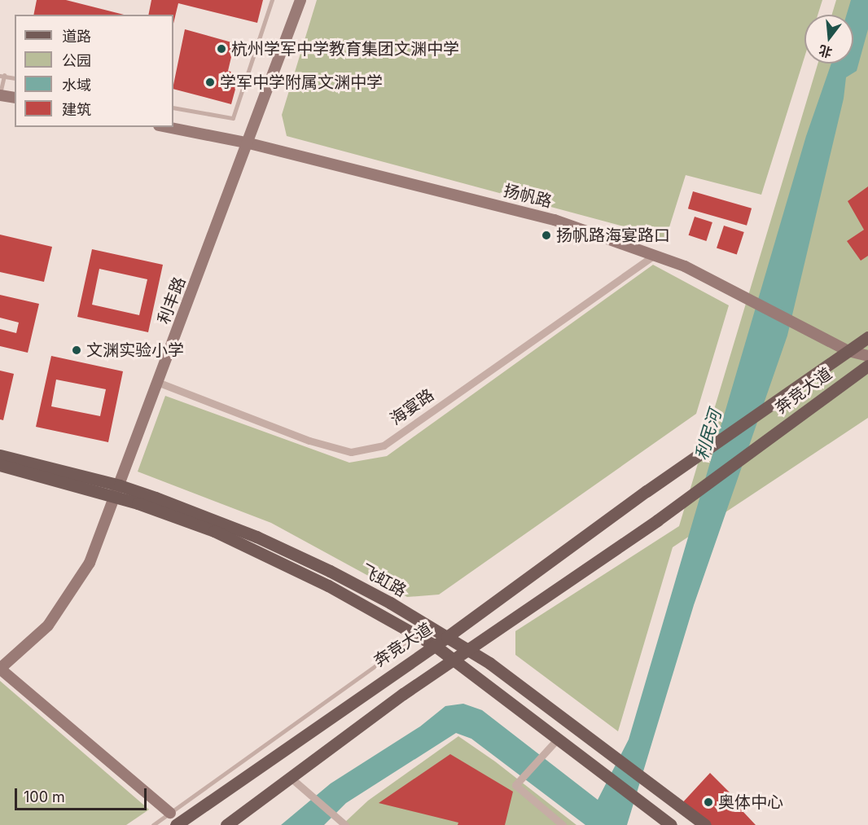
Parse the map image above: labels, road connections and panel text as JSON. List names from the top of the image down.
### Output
{
  "streets": {
    "main road": ["奔竞大道", "飞虹路"],
    "street": ["扬帆路", "利丰路", "海宴路"]
  },
  "crossings": [
    ["扬帆路", "利丰路"],
    ["扬帆路", "奔竞大道"],
    ["扬帆路", "海宴路"],
    ["利丰路", "海宴路"],
    ["利丰路", "飞虹路"],
    ["奔竞大道", "飞虹路"]
  ],
  "water": ["利民河"],
  "places": [
    "杭州学军中学教育集团文渊中学",
    "学军中学附属文渊中学",
    "扬帆路海宴路口",
    "文渊实验小学",
    "奥体中心"
  ],
  "legend": [
    "道路",
    "公园",
    "水域",
    "建筑"
  ],
  "scale_bar": "100 m",
  "north": "bottom"
}
